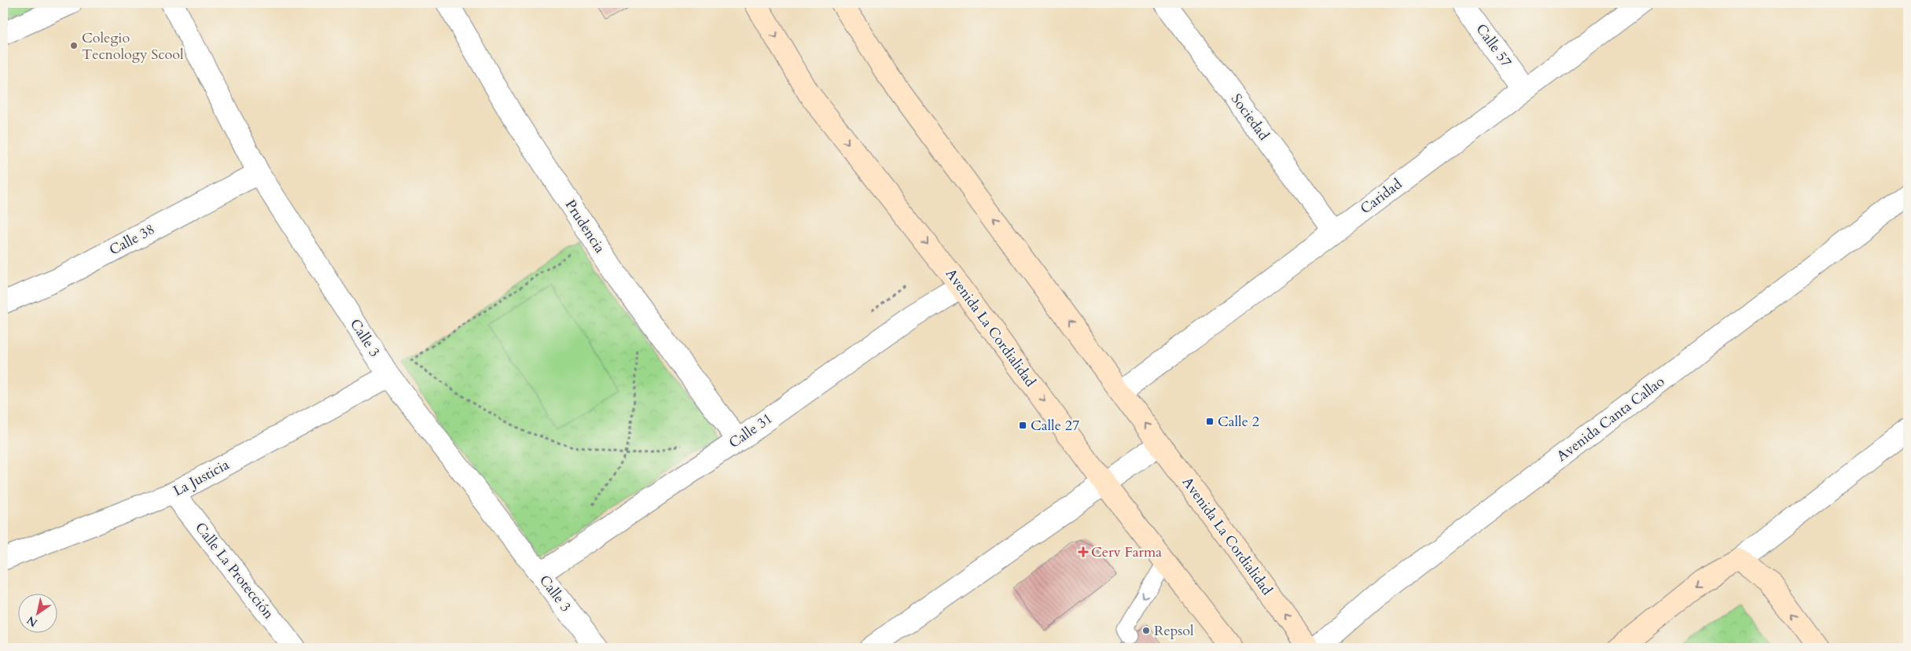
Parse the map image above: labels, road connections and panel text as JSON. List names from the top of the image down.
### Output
{
  "streets": {
    "main road": ["Avenida La Cordialidad"],
    "street": [
      "Calle 57",
      "Sociedad",
      "Caridad",
      "Prudencia",
      "Calle 38",
      "Calle 3",
      "Avenida Canta Callao",
      "Calle 31",
      "La Justicia",
      "Calle La Protección"
    ]
  },
  "crossings": [
    ["Calle 57", "Caridad"],
    ["Sociedad", "Caridad"],
    ["Caridad", "Avenida La Cordialidad"],
    ["Prudencia", "Calle 31"],
    ["Calle 38", "Calle 3"],
    ["Avenida La Cordialidad", "Calle 31"],
    ["Calle 3", "Calle 31"],
    ["Calle 3", "La Justicia"],
    ["La Justicia", "Calle La Protección"]
  ],
  "places": {
    "other": ["Colegio Tecnology Scool", "Repsol"],
    "transit": ["Calle 2", "Calle 27"],
    "health": ["Cerv Farma"]
  },
  "north": "bottom left"
}
